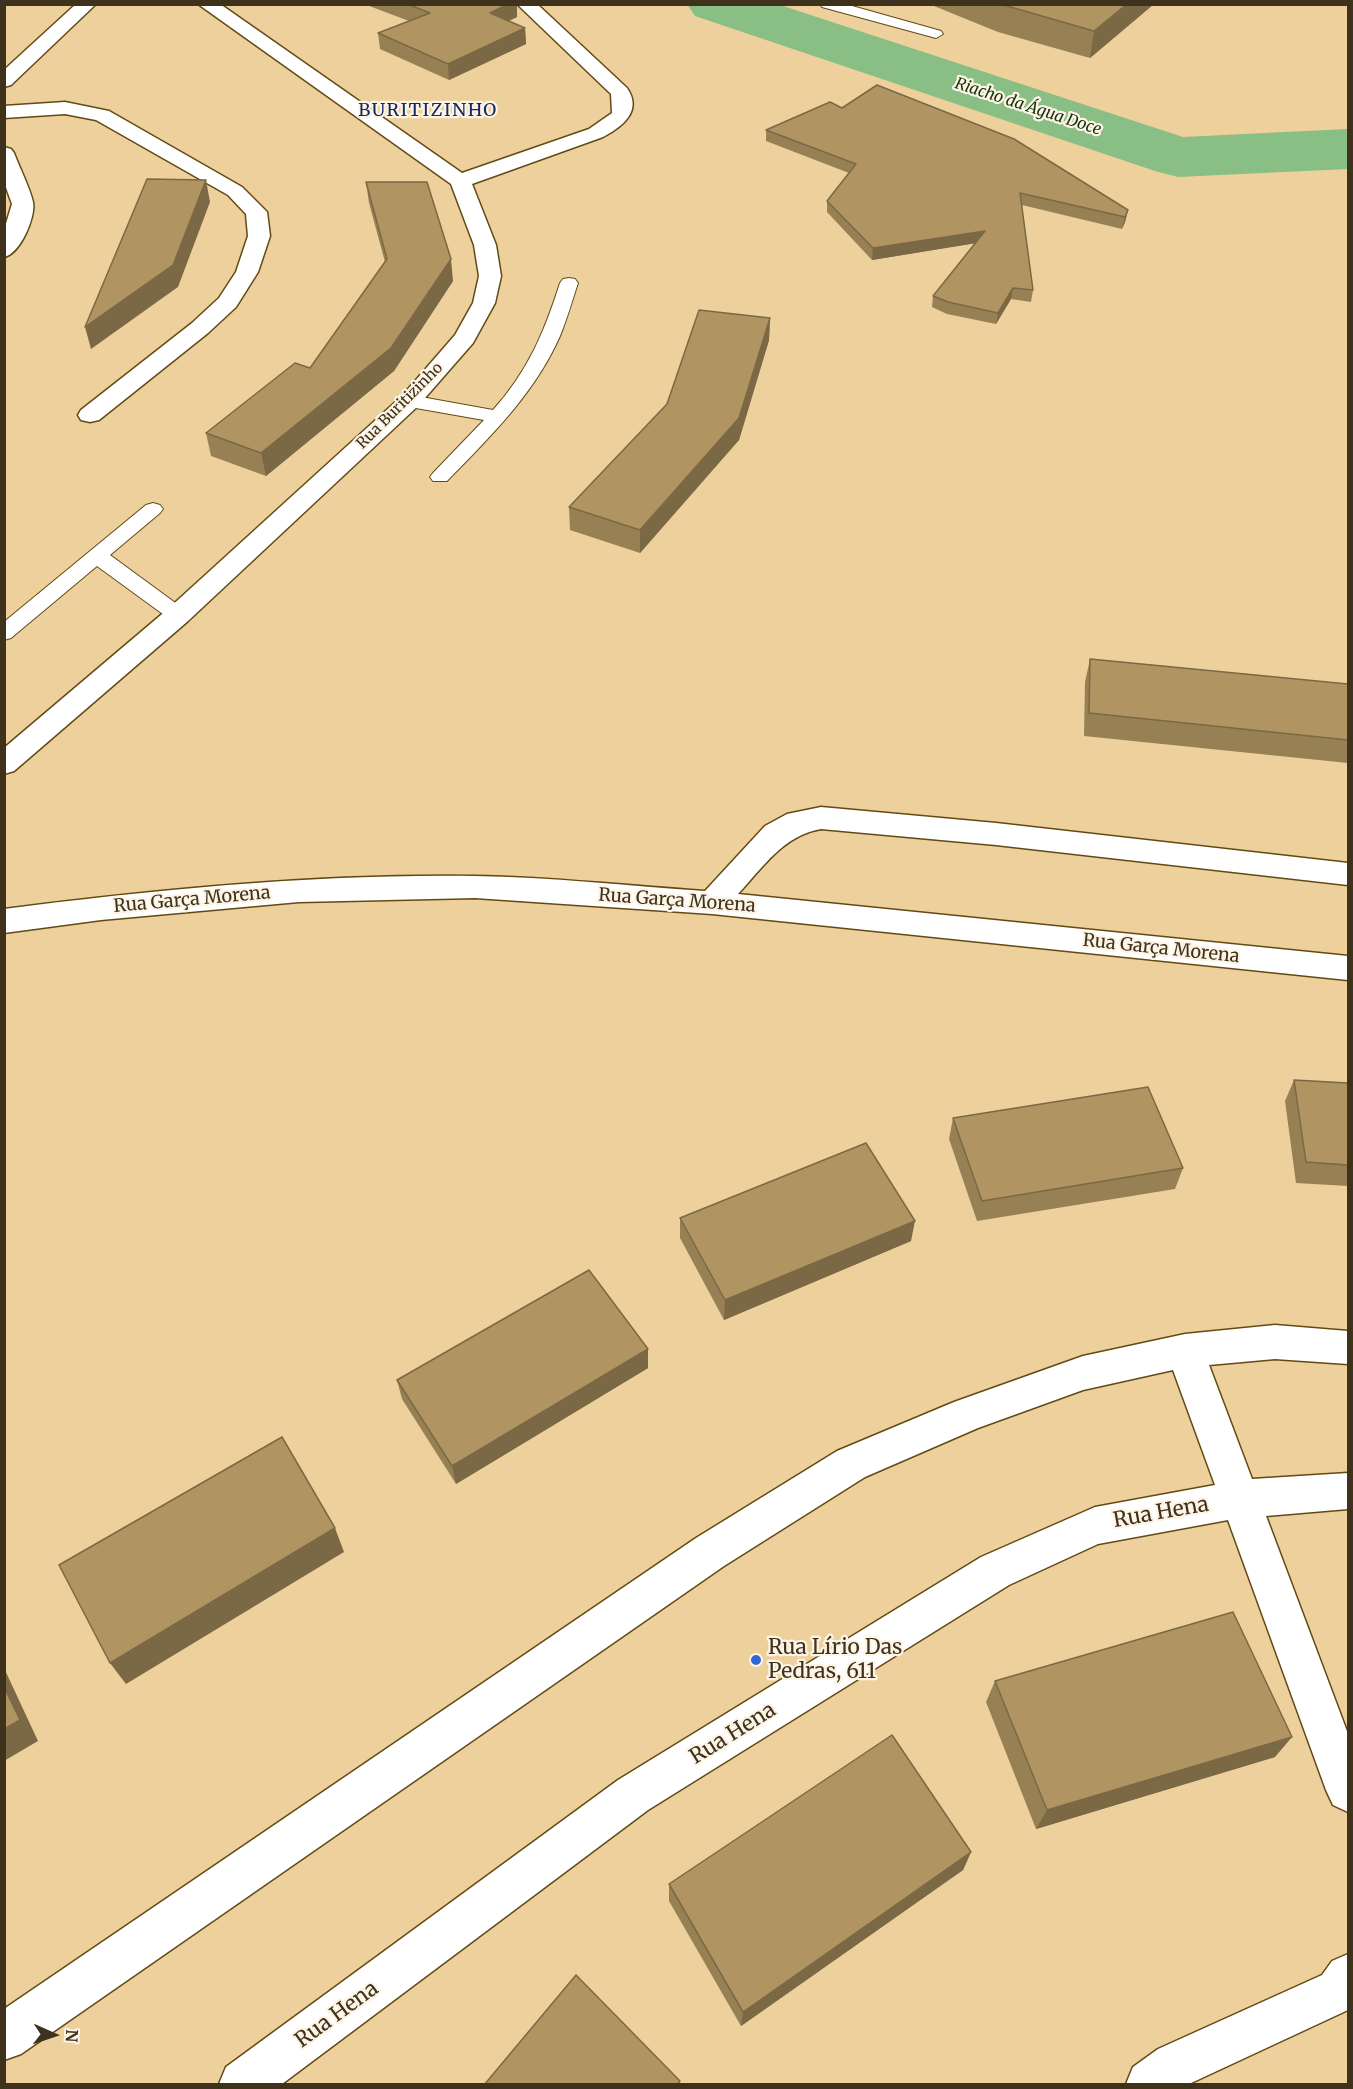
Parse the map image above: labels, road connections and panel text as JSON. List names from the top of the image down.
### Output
{
  "streets": {
    "street": ["Rua Buritizinho", "Rua Garça Morena", "Rua Hena"]
  },
  "districts": ["BURITIZINHO"],
  "water": ["Riacho da Água Doce"],
  "places": ["Rua Lírio Das Pedras, 611"],
  "north": "right"
}
